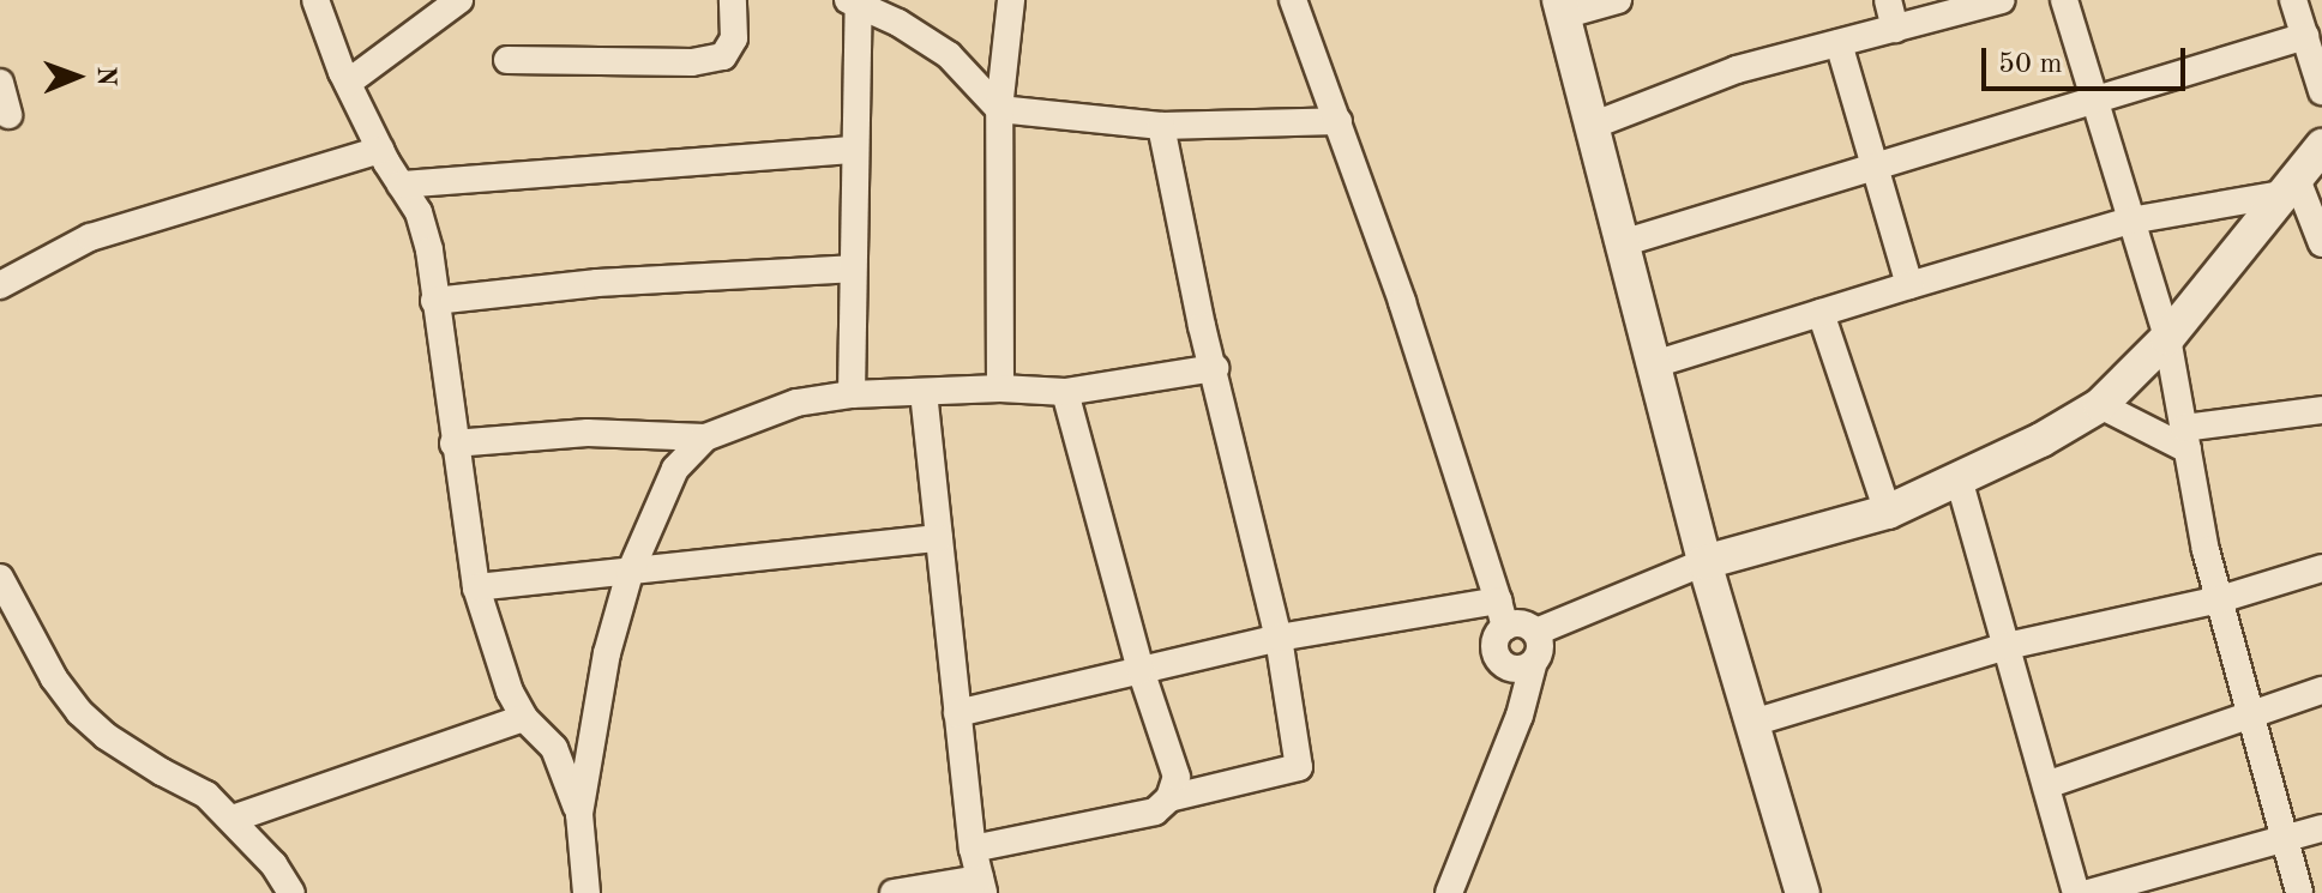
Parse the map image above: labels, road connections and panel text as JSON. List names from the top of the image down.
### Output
{
  "scale_bar": "50 m",
  "north": "right"
}
